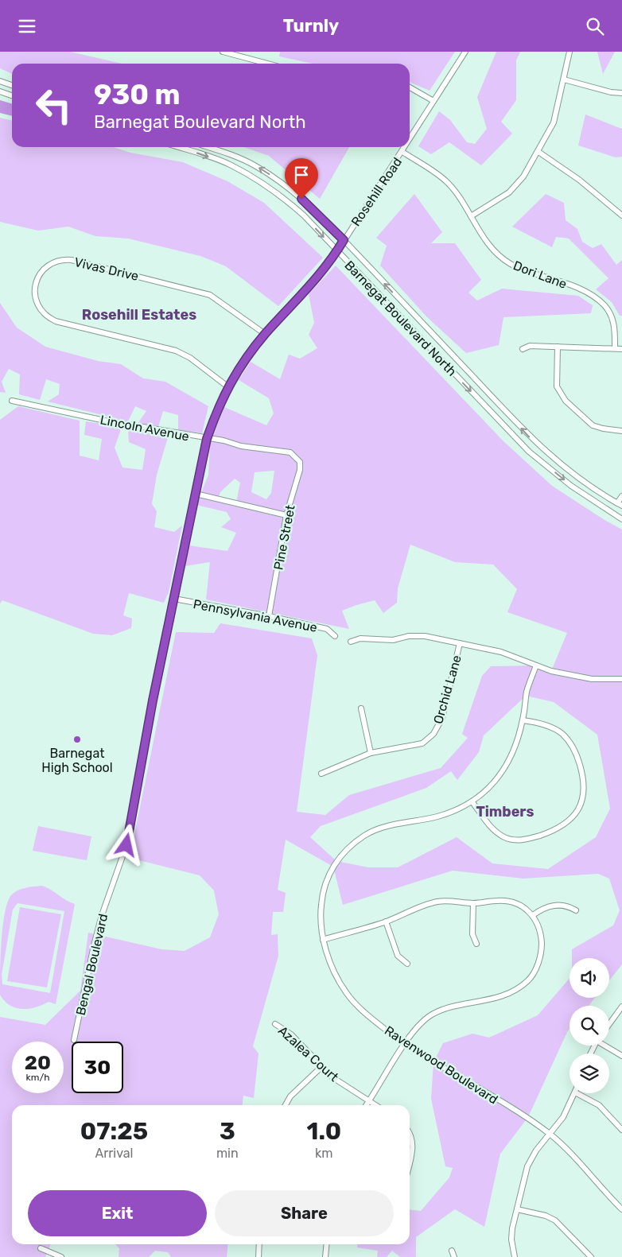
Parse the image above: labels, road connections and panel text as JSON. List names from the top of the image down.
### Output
{
  "streets": {
    "street": [
      "Rosehill Road",
      "Vivas Drive",
      "Dori Lane",
      "Barnegat Boulevard North",
      "Lincoln Avenue",
      "Pine Street",
      "Pennsylvania Avenue",
      "Orchid Lane",
      "Bengal Boulevard",
      "Azalea Court",
      "Ravenwood Boulevard"
    ]
  },
  "crossings": [
    ["Rosehill Road", "Dori Lane"],
    ["Rosehill Road", "Barnegat Boulevard North"],
    ["Rosehill Road", "Bengal Boulevard"],
    ["Vivas Drive", "Bengal Boulevard"],
    ["Barnegat Boulevard North", "Bengal Boulevard"],
    ["Lincoln Avenue", "Pine Street"],
    ["Lincoln Avenue", "Bengal Boulevard"],
    ["Pine Street", "Pennsylvania Avenue"],
    ["Pennsylvania Avenue", "Bengal Boulevard"]
  ],
  "districts": ["Rosehill Estates", "Timbers"],
  "places": ["Barnegat High School"],
  "page": {
    "header": "Turnly",
    "turn": ["930 m", "Barnegat Boulevard North"],
    "speed": "20 km/h",
    "limit": "30",
    "eta": [
      "07:25",
      "Arrival",
      "3",
      "min",
      "1.0",
      "km"
    ],
    "buttons": ["Exit", "Share"]
  }
}
